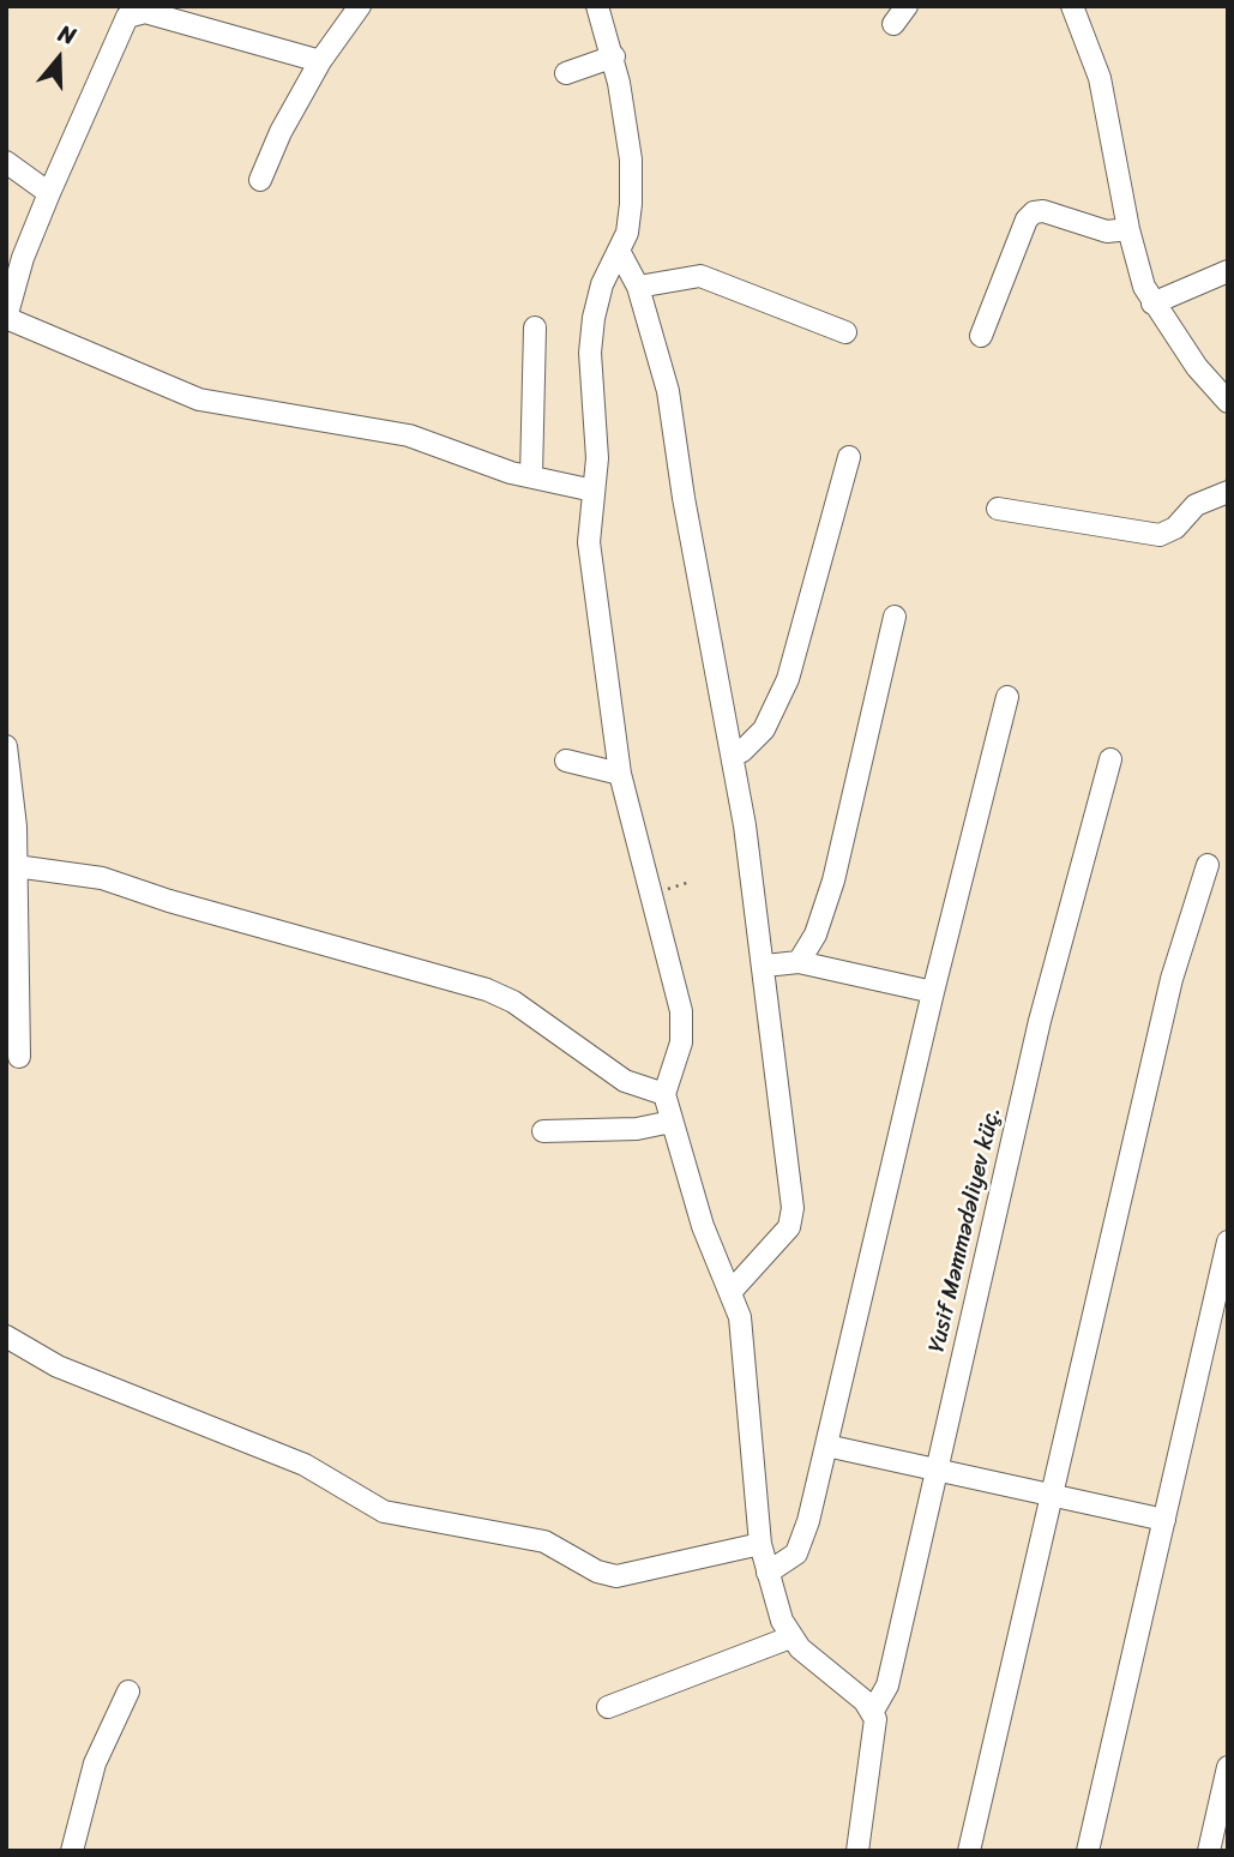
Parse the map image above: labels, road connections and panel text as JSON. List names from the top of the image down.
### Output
{
  "streets": {
    "street": ["Yusif Məmmədəliyev küç."]
  },
  "north": "top"
}
